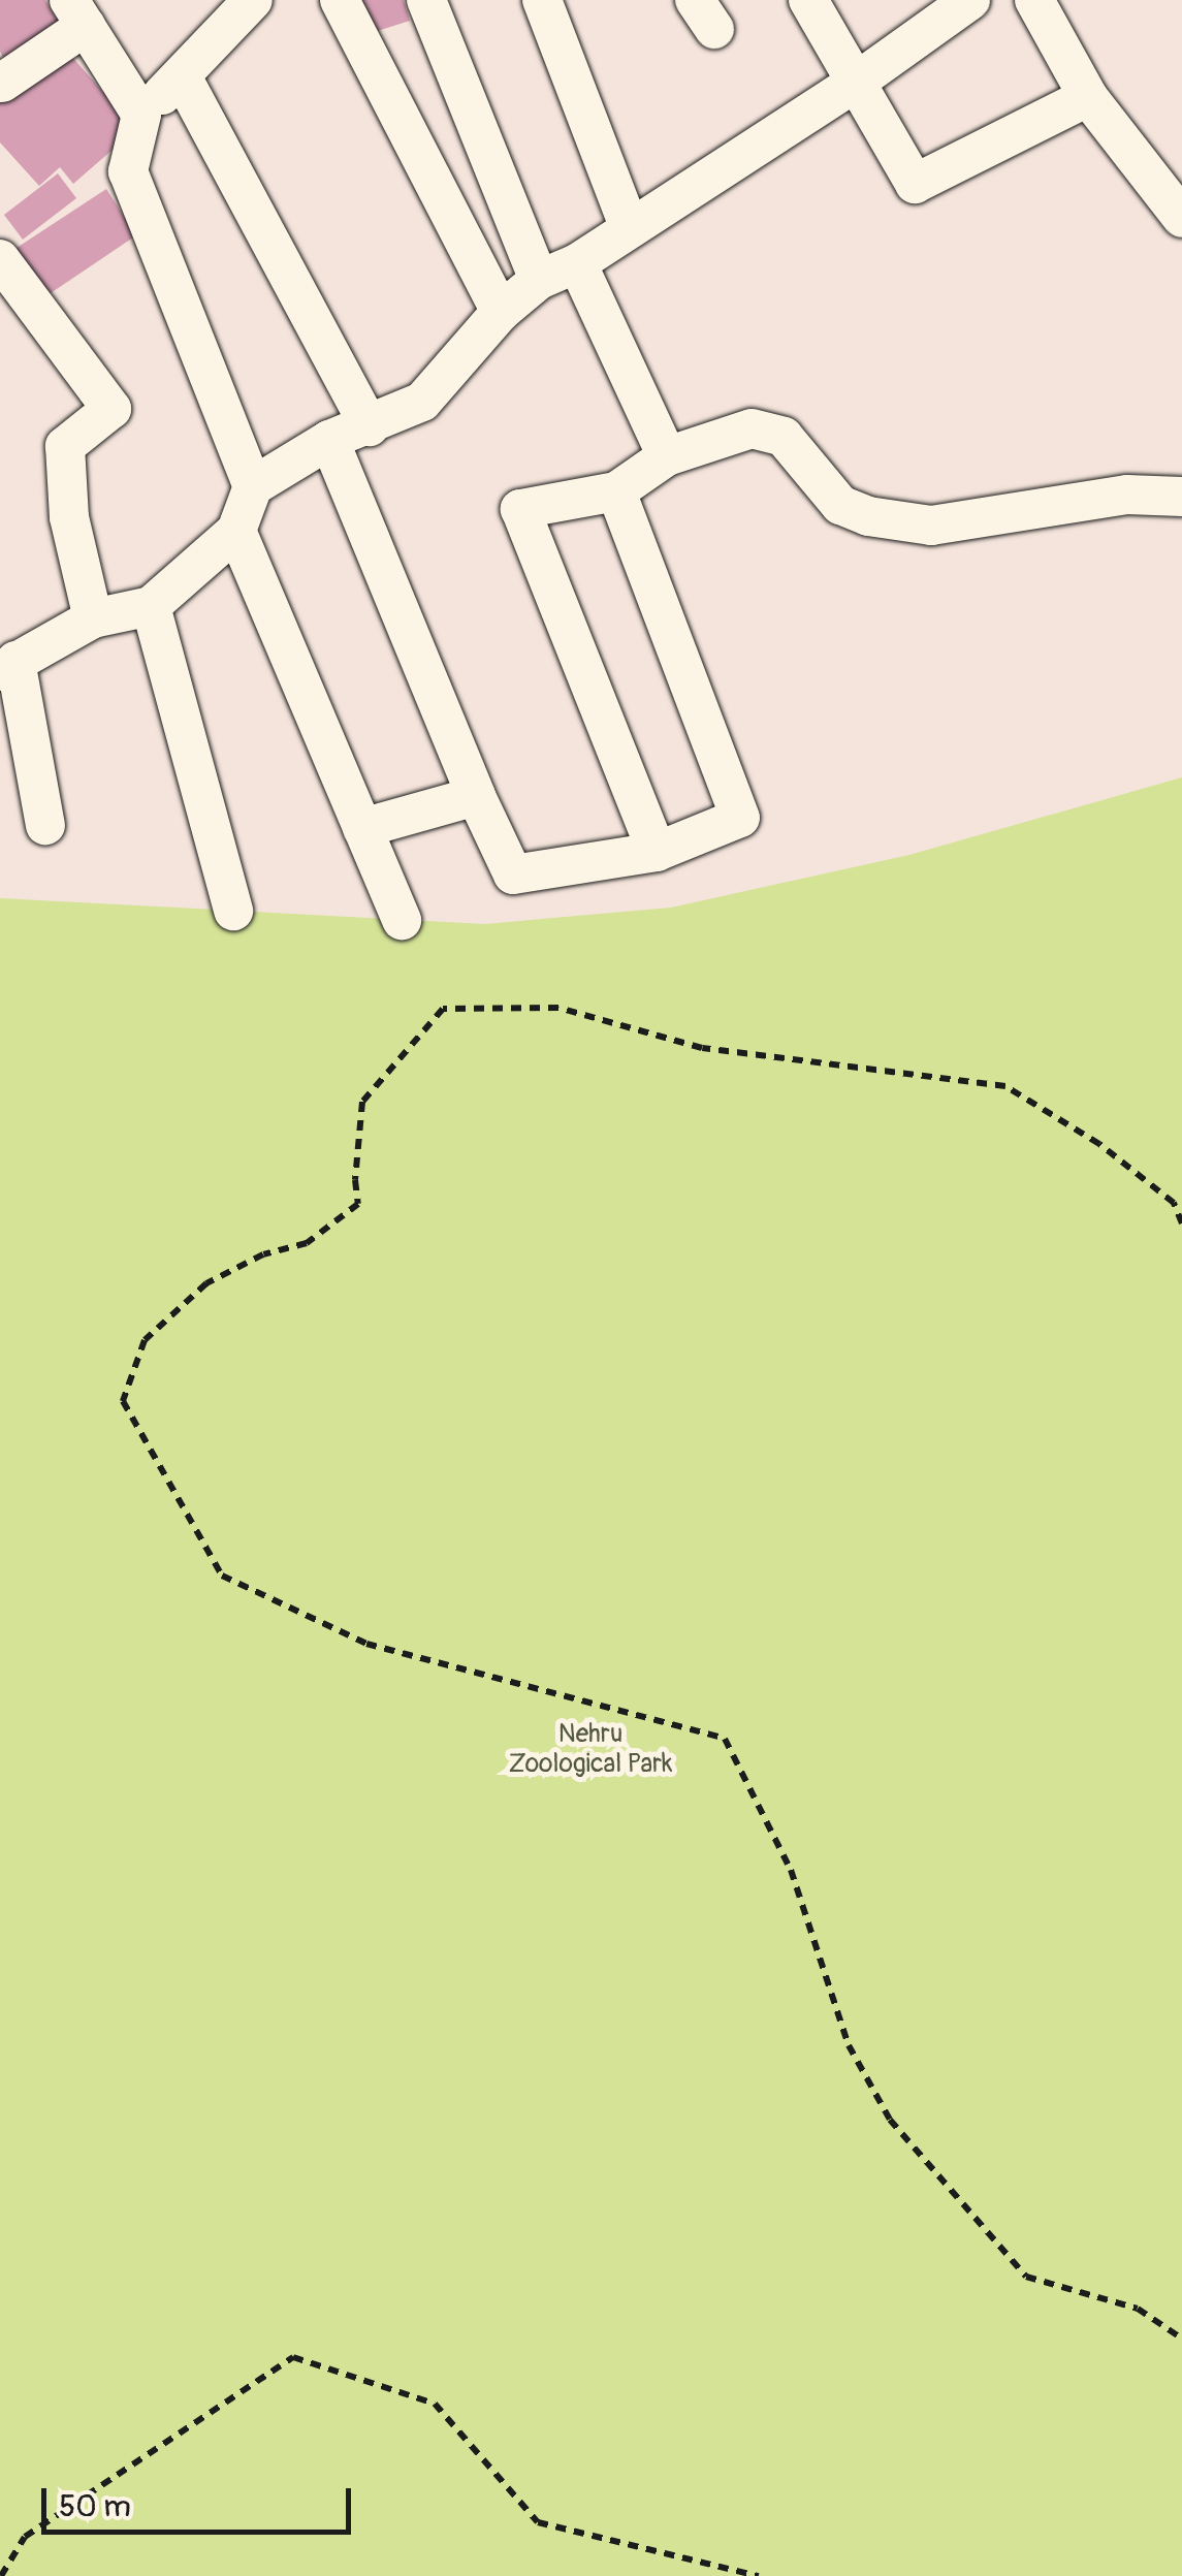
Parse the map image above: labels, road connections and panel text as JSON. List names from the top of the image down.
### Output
{
  "parks": ["Nehru Zoological Park"],
  "scale_bar": "50 m"
}
